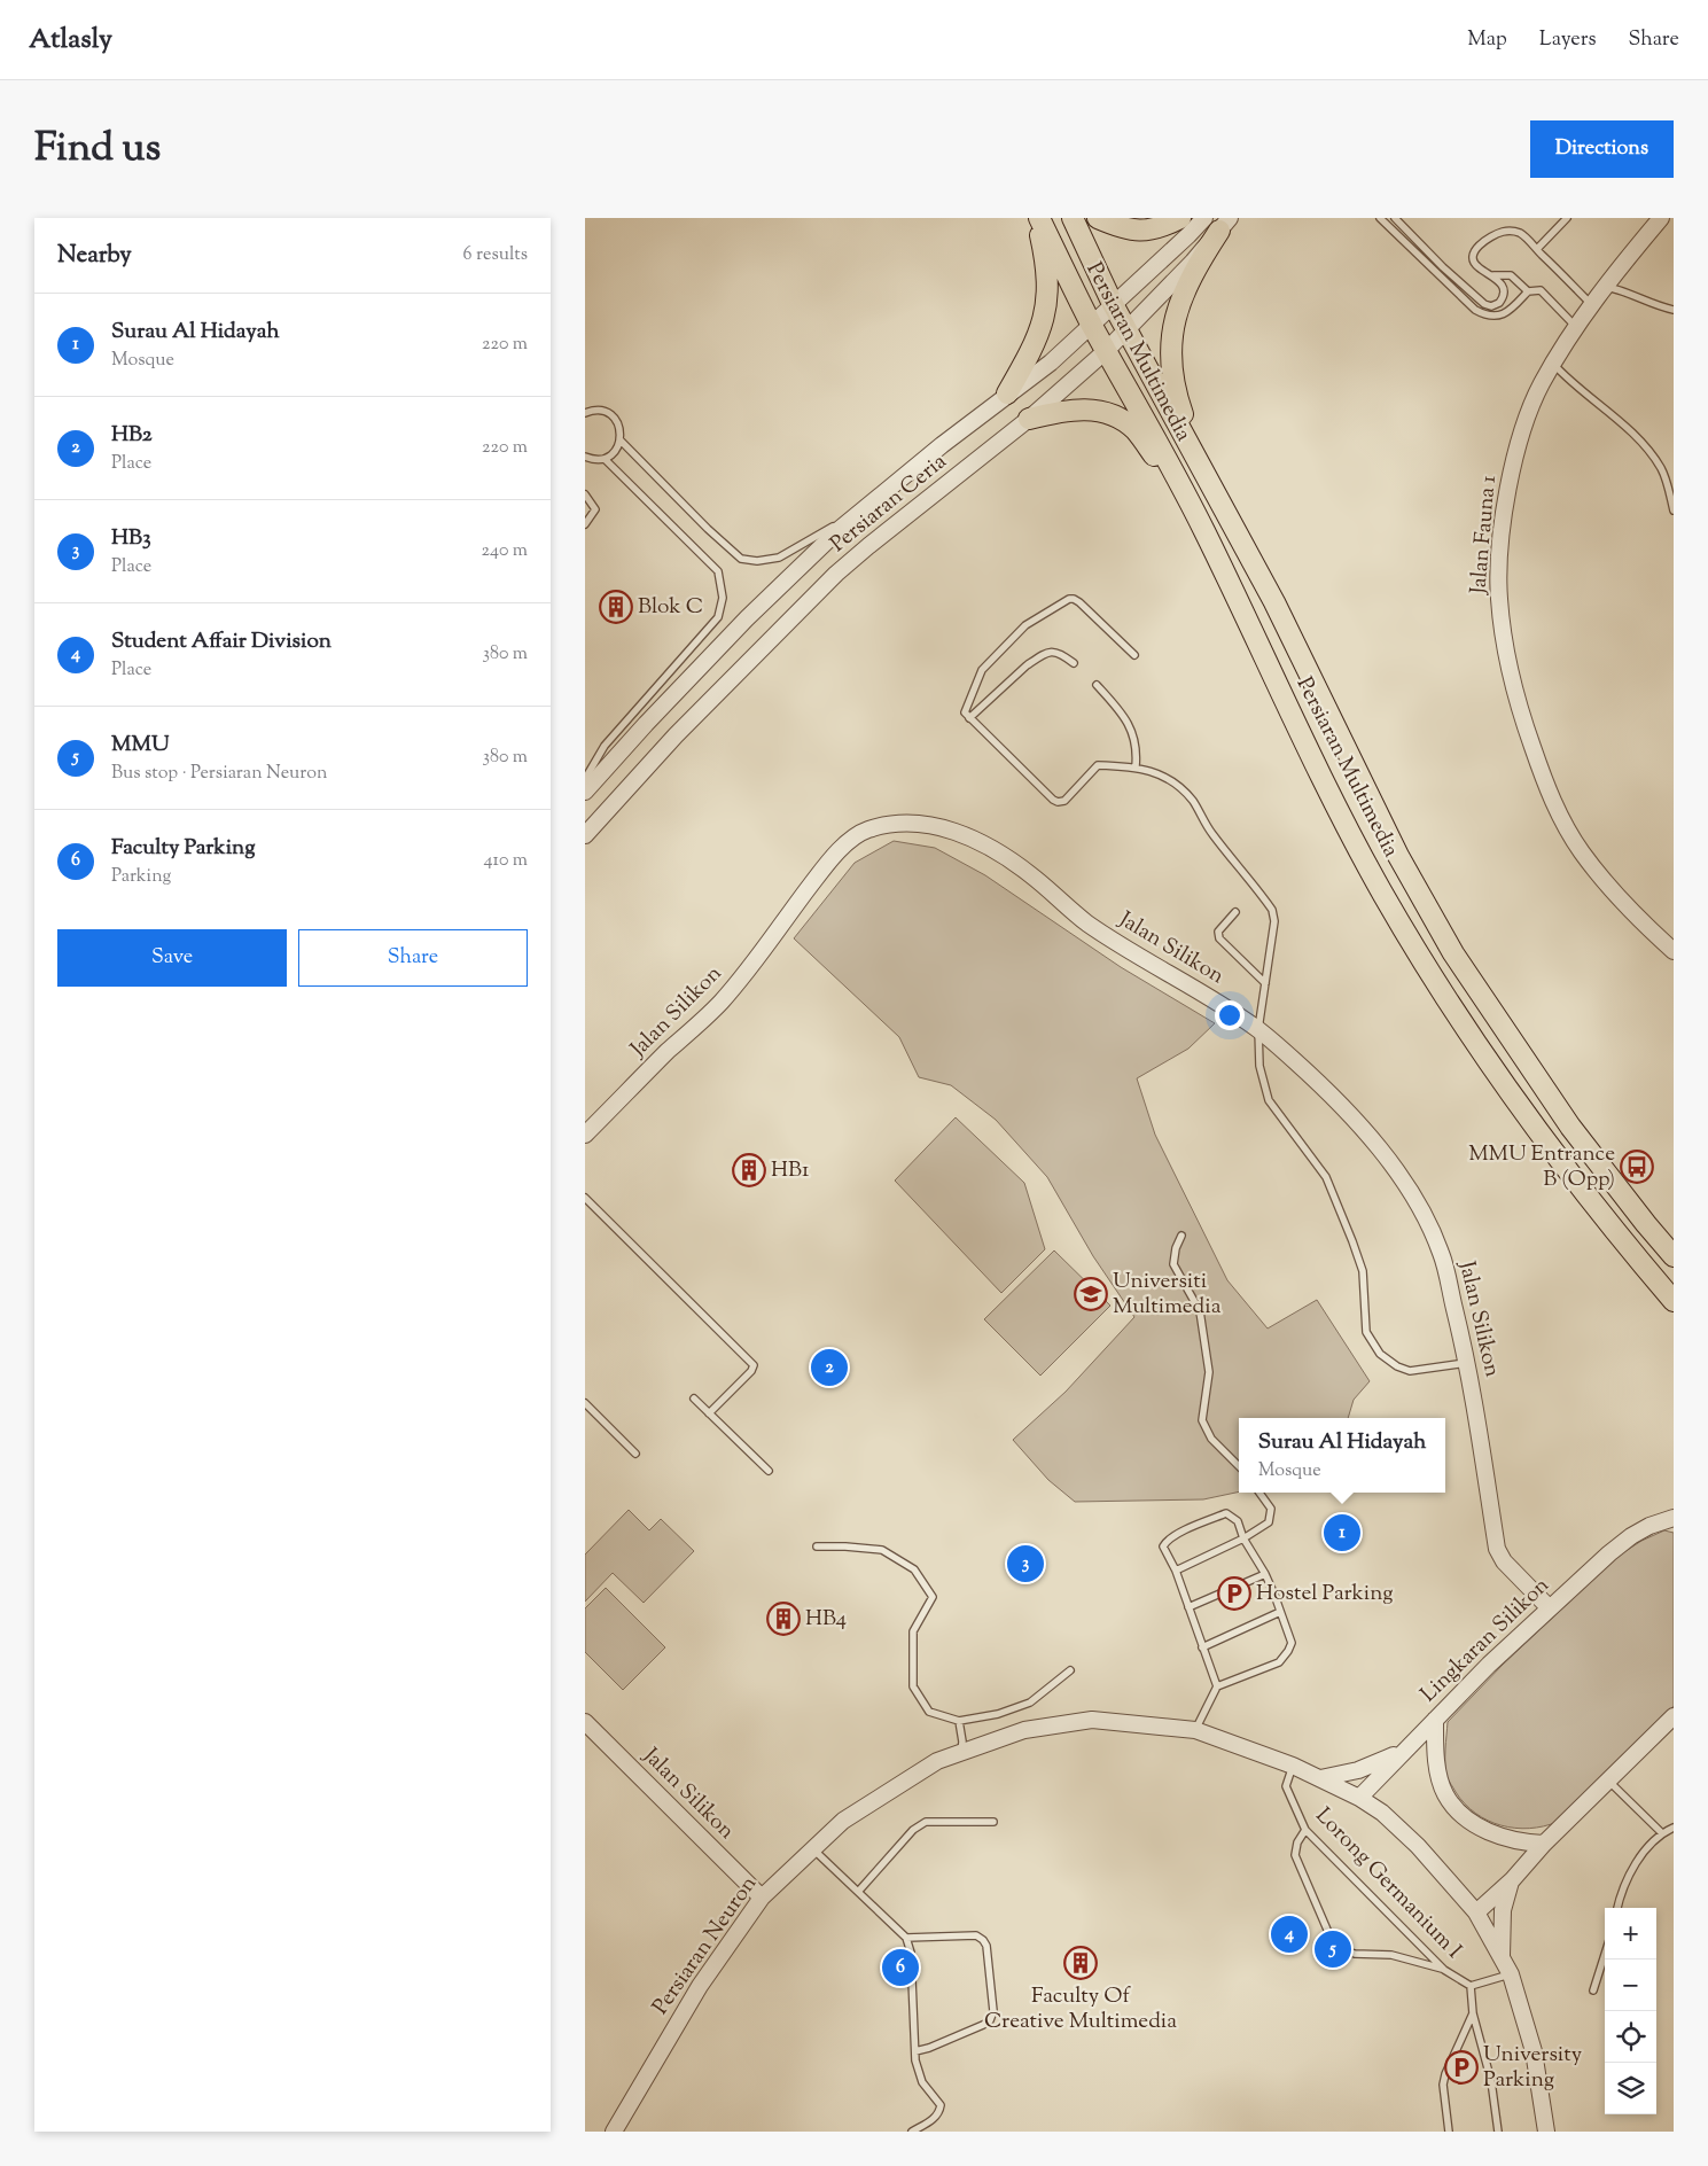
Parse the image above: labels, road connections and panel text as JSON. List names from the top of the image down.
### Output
{
  "streets": {
    "main road": ["Persiaran Multimedia"],
    "street": [
      "Persiaran Ceria",
      "Jalan Fauna 1",
      "Jalan Silikon",
      "Lingkaran Silikon",
      "Persiaran Neuron"
    ],
    "lane": ["Lorong Germanium I"]
  },
  "crossings": [
    ["Persiaran Multimedia", "Persiaran Ceria"],
    ["Jalan Silikon", "Lingkaran Silikon"],
    ["Jalan Silikon", "Persiaran Neuron"],
    ["Lingkaran Silikon", "Persiaran Neuron"],
    ["Lorong Germanium I", "Persiaran Neuron"]
  ],
  "places": {
    "building": [
      "Blok C",
      "HB1",
      "HB4",
      "Faculty Of Creative Multimedia"
    ],
    "bus stop": ["MMU Entrance B (Opp)"],
    "school or university": ["Universiti Multimedia"],
    "parking": ["Hostel Parking", "University Parking"]
  },
  "page": {
    "header": "Atlasly",
    "nav": ["Map", "Layers", "Share"],
    "title": "Find us",
    "buttons": [
      "Directions",
      ["Save", "Share"]
    ],
    "heading": ["Nearby", "6 results"],
    "list": [
      {
        "mark": "1",
        "name": "Surau Al Hidayah",
        "note": "Mosque",
        "value": "220 m"
      },
      {
        "mark": "2",
        "name": "HB2",
        "note": "Place",
        "value": "220 m"
      },
      {
        "mark": "3",
        "name": "HB3",
        "note": "Place",
        "value": "240 m"
      },
      {
        "mark": "4",
        "name": "Student Affair Division",
        "note": "Place",
        "value": "380 m"
      },
      {
        "mark": "5",
        "name": "MMU",
        "note": "Bus stop · Persiaran Neuron",
        "value": "380 m"
      },
      {
        "mark": "6",
        "name": "Faculty Parking",
        "note": "Parking",
        "value": "410 m"
      }
    ],
    "pins": [
      "2",
      "1",
      "3",
      "4",
      "5",
      "6"
    ],
    "popup": ["Surau Al Hidayah", "Mosque"],
    "map_buttons": ["+", "−"]
  }
}
